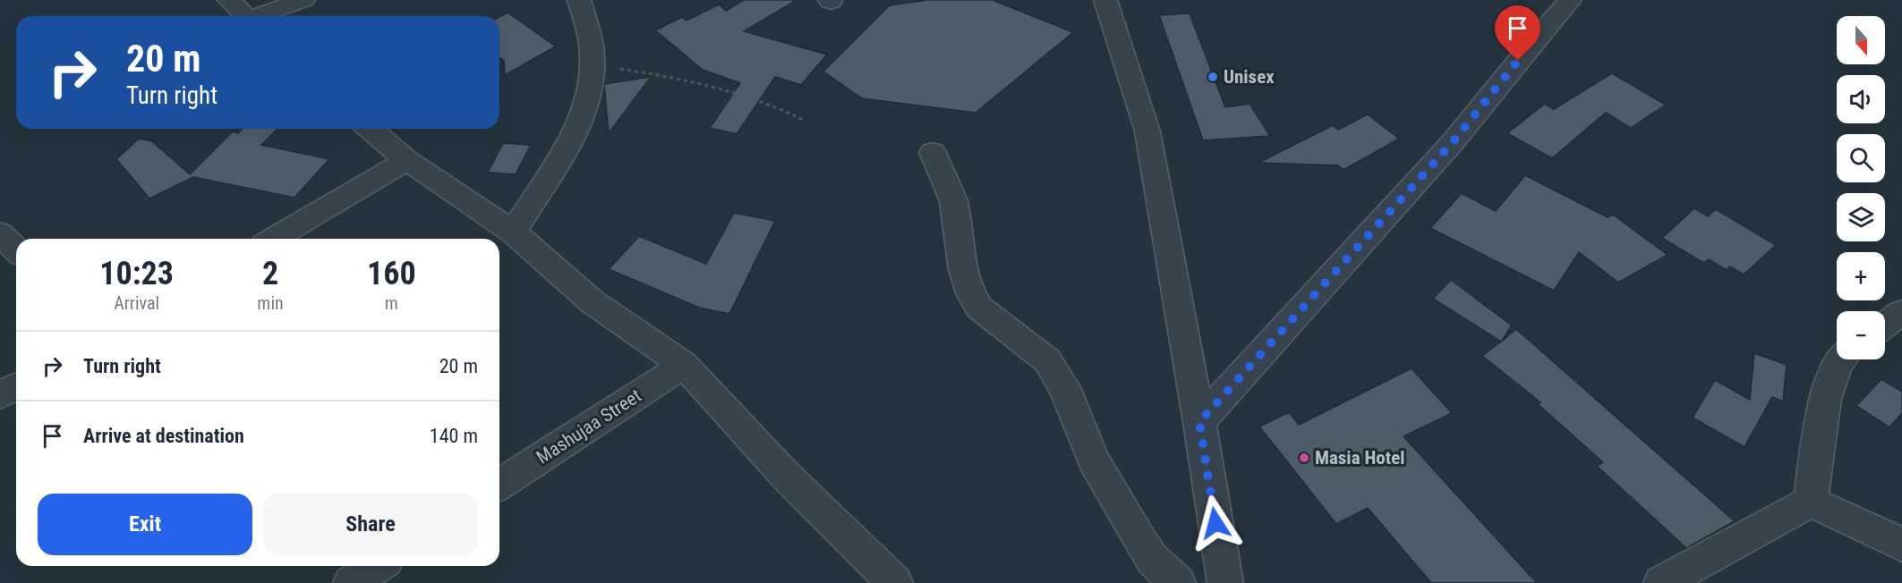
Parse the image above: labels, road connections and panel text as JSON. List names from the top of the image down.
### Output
{
  "streets": {
    "street": ["Mashujaa Street"]
  },
  "places": ["Unisex", "Masia Hotel"],
  "north": "bottom",
  "page": {
    "map_buttons": ["+", "−"],
    "turn": ["20 m", "Turn right"],
    "eta": [
      "10:23",
      "Arrival",
      "2",
      "min",
      "160",
      "m"
    ],
    "list": [
      {
        "name": "Turn right",
        "value": "20 m"
      },
      {
        "name": "Arrive at destination",
        "value": "140 m"
      }
    ],
    "buttons": ["Exit", "Share"]
  }
}
